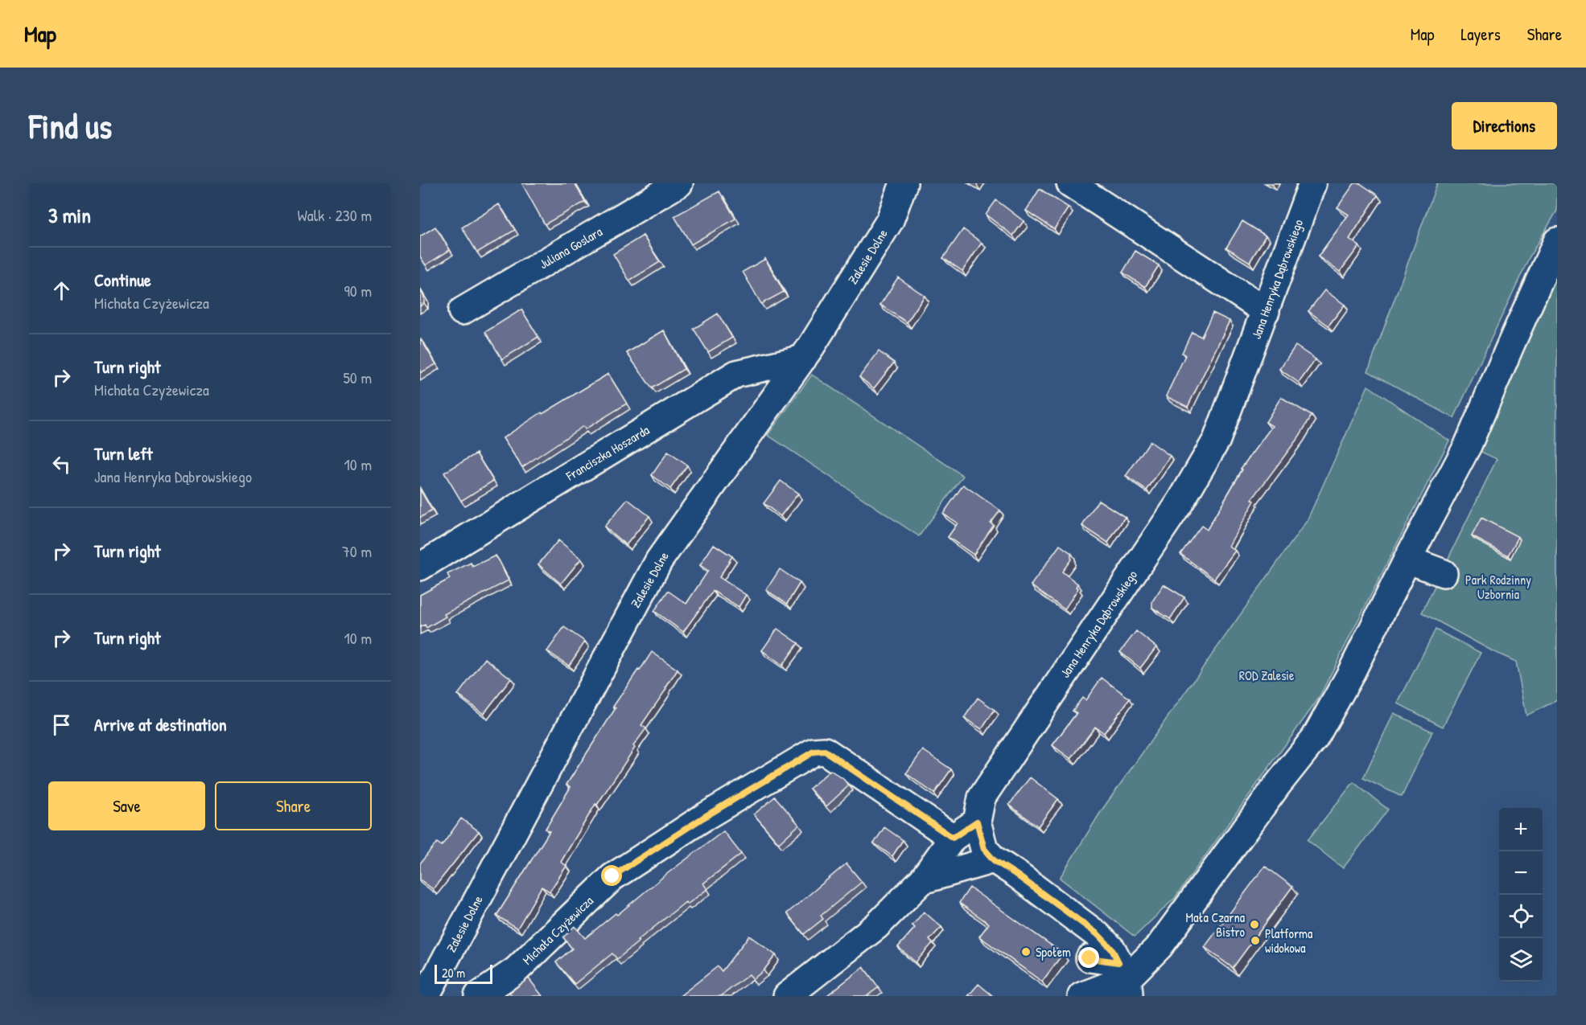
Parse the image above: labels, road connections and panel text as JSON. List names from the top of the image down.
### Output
{
  "streets": {
    "street": [
      "Juliana Goslara",
      "Zalesie Dolne",
      "Jana Henryka Dąbrowskiego",
      "Franciszka Hoszarda",
      "Michała Czyżewicza"
    ]
  },
  "crossings": [
    ["Zalesie Dolne", "Franciszka Hoszarda"]
  ],
  "parks": ["Park Rodzinny Uzbornia", "ROD Zalesie"],
  "places": ["Mała Czarna Bistro", "Platforma widokowa", "Społem"],
  "scale_bar": "20 m",
  "page": {
    "header": "Map",
    "nav": ["Map", "Layers", "Share"],
    "buttons": [
      "Directions",
      ["Save", "Share"]
    ],
    "title": "Find us",
    "heading": ["3 min", "Walk · 230 m"],
    "list": [
      ["Continue", "Michała Czyżewicza", "90 m"],
      ["Turn right", "Michała Czyżewicza", "50 m"],
      ["Turn left", "Jana Henryka Dąbrowskiego", "10 m"],
      ["Turn right", "70 m"],
      ["Turn right", "10 m"],
      "Arrive at destination"
    ],
    "map_buttons": ["+", "−"],
    "scale": "20 m"
  }
}
